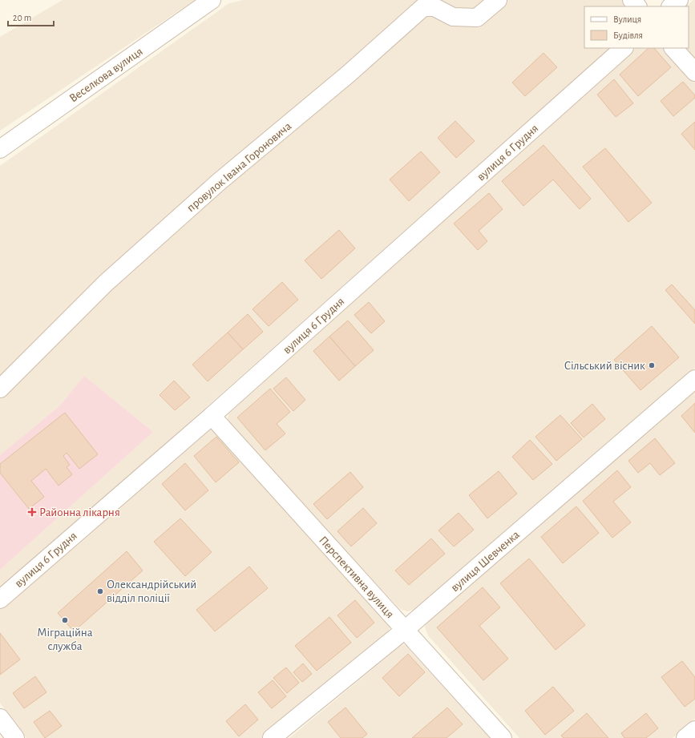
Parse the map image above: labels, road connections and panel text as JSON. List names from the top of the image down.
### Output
{
  "streets": {
    "street": [
      "Веселкова вулиця",
      "вулиця 6 Грудня",
      "провулок Івана Гороновича",
      "вулиця Шевченка",
      "Перспективна вулиця"
    ]
  },
  "crossings": [
    ["вулиця 6 Грудня", "Перспективна вулиця"],
    ["вулиця Шевченка", "Перспективна вулиця"]
  ],
  "places": {
    "other": ["Сільський вісник", "Олександрійський відділ поліції", "Міграційна служба"],
    "health": ["Районна лікарня"]
  },
  "legend": ["Вулиця", "Будівля"],
  "scale_bar": "20 m"
}
